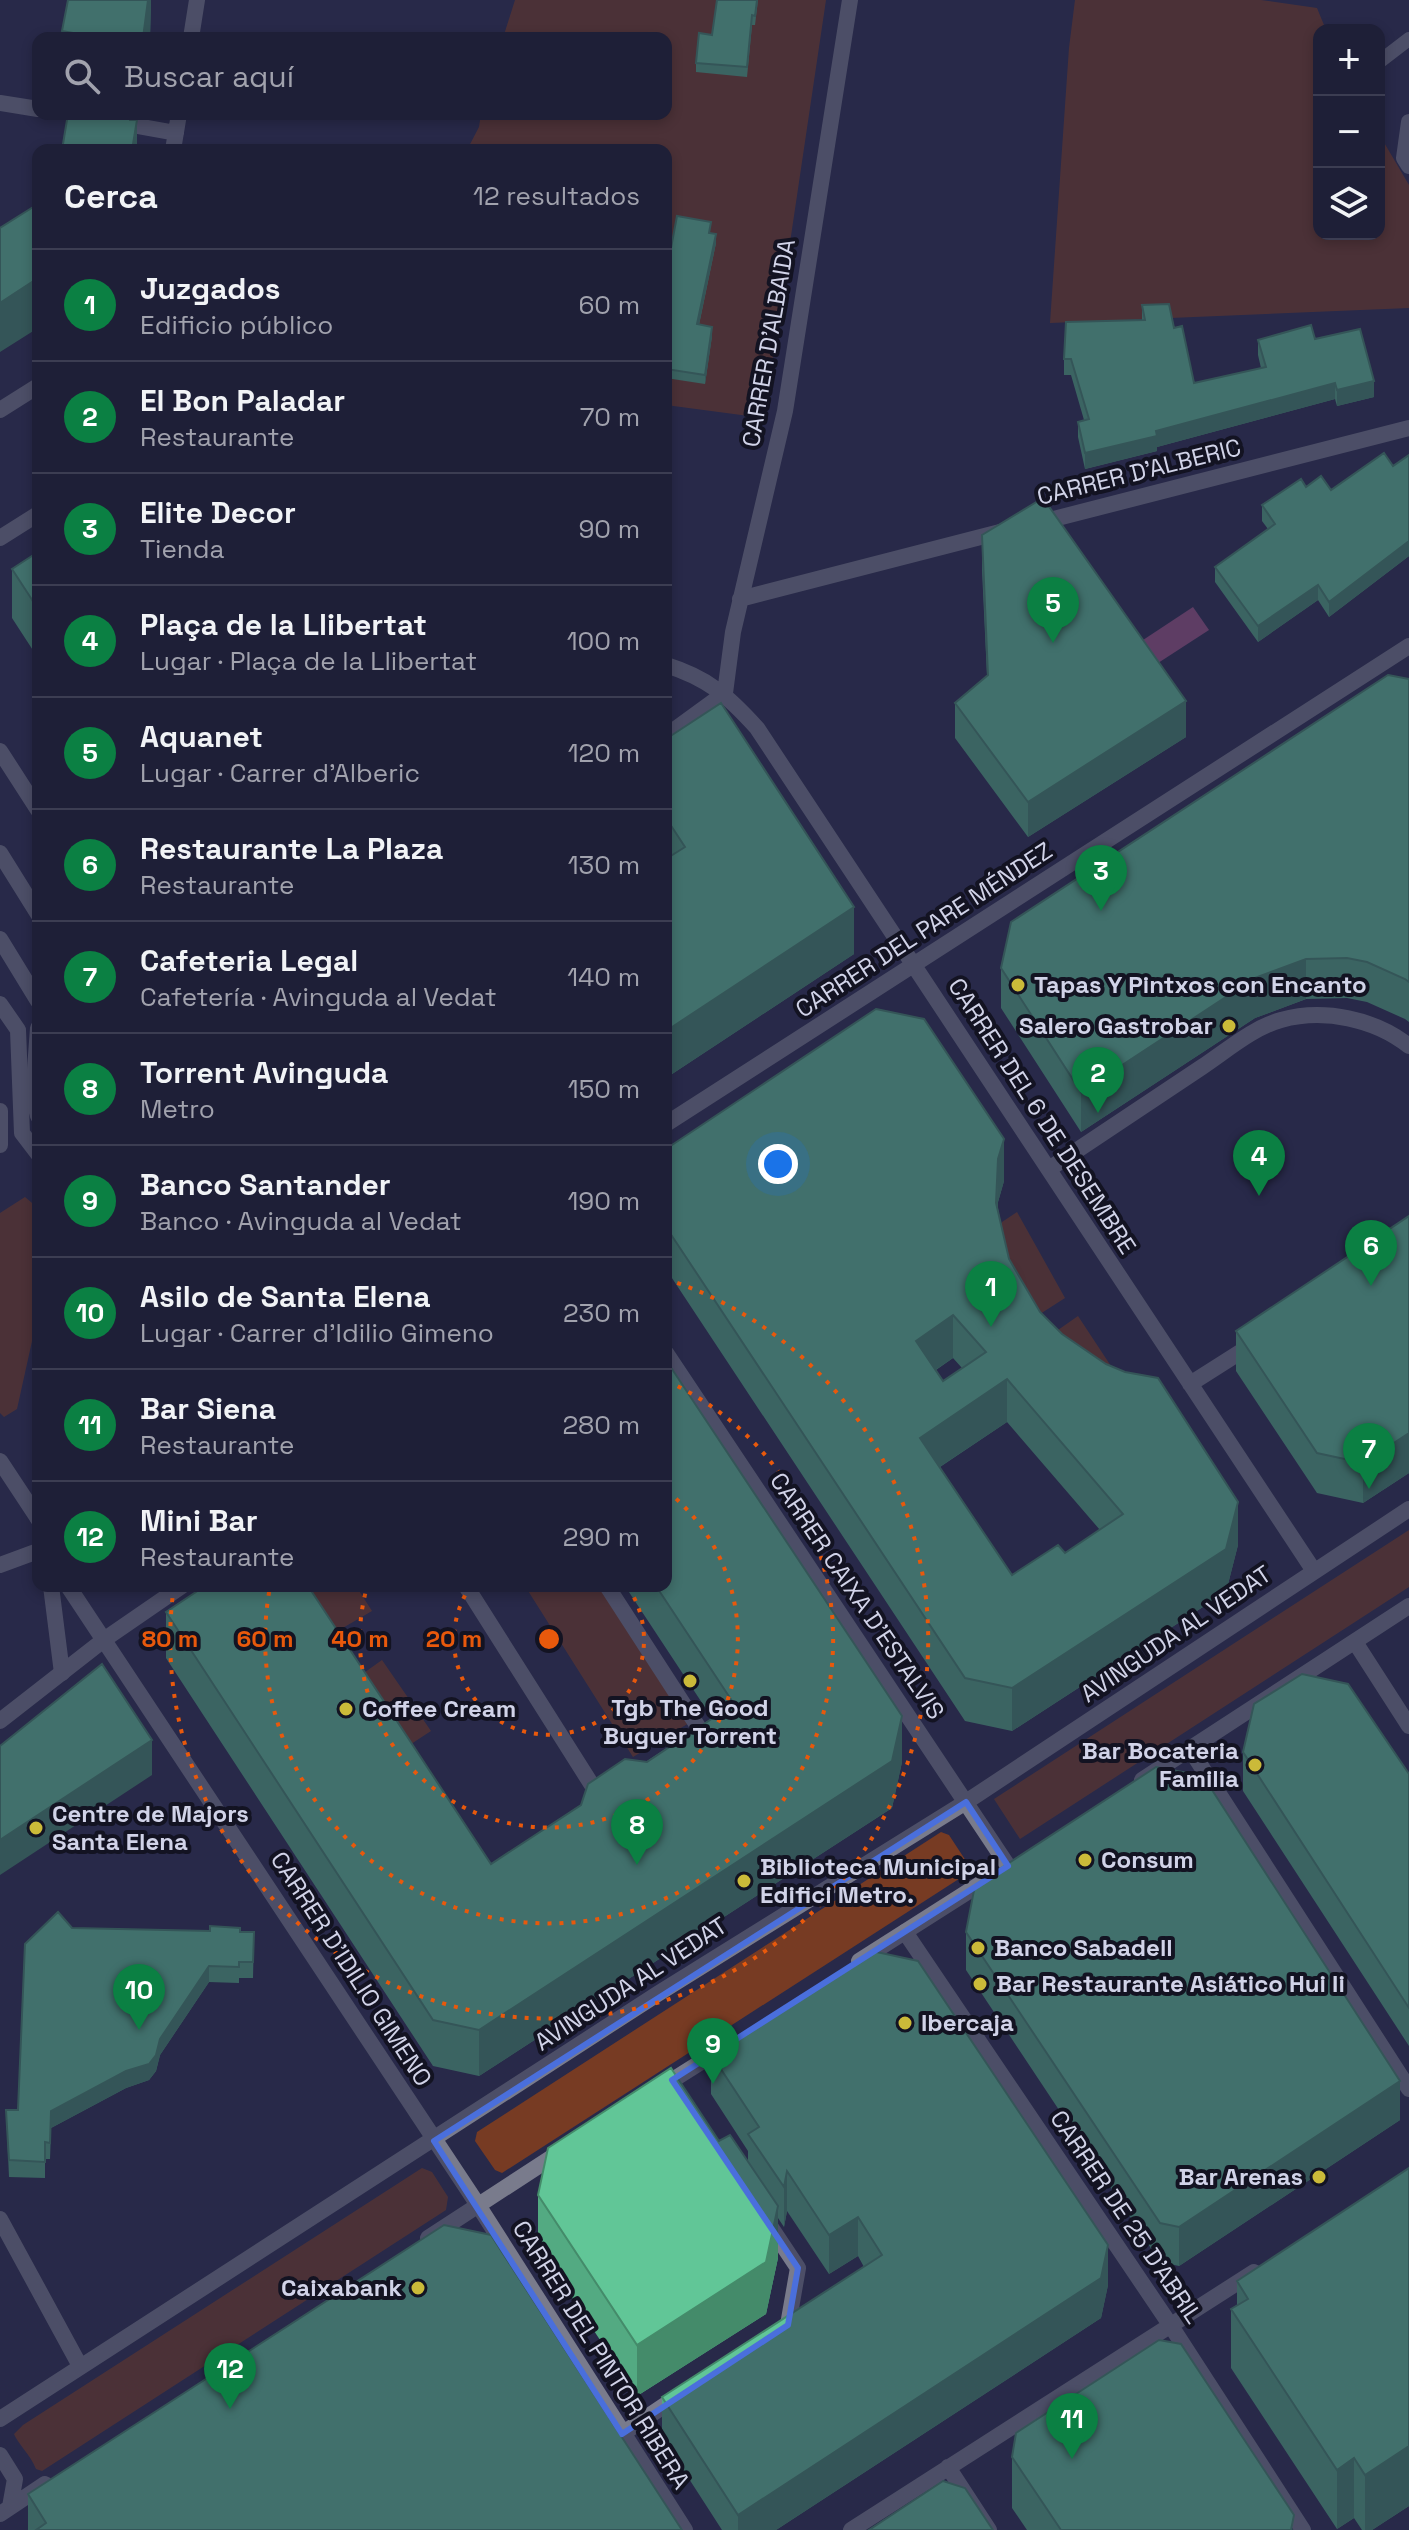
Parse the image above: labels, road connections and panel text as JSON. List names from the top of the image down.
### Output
{
  "streets": {
    "street": [
      "CARRER D'ALBAIDA",
      "CARRER D'ALBERIC",
      "CARRER DEL PARE MÉNDEZ",
      "CARRER DEL 6 DE DESEMBRE",
      "CARRER CAIXA D'ESTALVIS",
      "AVINGUDA AL VEDAT",
      "CARRER D'IDILIO GIMENO",
      "CARRER DE 25 D'ABRIL",
      "CARRER DEL PINTOR RIBERA"
    ]
  },
  "crossings": [
    ["CARRER D'ALBAIDA", "CARRER D'ALBERIC"],
    ["CARRER D'ALBAIDA", "CARRER DEL 6 DE DESEMBRE"],
    ["CARRER DEL PARE MÉNDEZ", "CARRER DEL 6 DE DESEMBRE"],
    ["CARRER DEL 6 DE DESEMBRE", "AVINGUDA AL VEDAT"],
    ["CARRER CAIXA D'ESTALVIS", "AVINGUDA AL VEDAT"],
    ["CARRER CAIXA D'ESTALVIS", "CARRER DE 25 D'ABRIL"],
    ["AVINGUDA AL VEDAT", "CARRER D'IDILIO GIMENO"],
    ["CARRER D'IDILIO GIMENO", "CARRER DEL PINTOR RIBERA"]
  ],
  "places": [
    "Tapas Y Pintxos con Encanto",
    "Salero Gastrobar",
    "Tgb The Good Buguer Torrent",
    "Coffee Cream",
    "Bar Bocateria Familia",
    "Centre de Majors Santa Elena",
    "Consum",
    "Biblioteca Municipal Edifici Metro.",
    "Banco Sabadell",
    "Bar Restaurante Asiático Hui Ii",
    "Ibercaja",
    "Bar Arenas",
    "Caixabank"
  ],
  "page": {
    "map_buttons": ["+", "−"],
    "search": "Buscar aquí",
    "heading": ["Cerca", "12 resultados"],
    "list": [
      {
        "mark": "1",
        "name": "Juzgados",
        "note": "Edificio público",
        "value": "60 m"
      },
      {
        "mark": "2",
        "name": "El Bon Paladar",
        "note": "Restaurante",
        "value": "70 m"
      },
      {
        "mark": "3",
        "name": "Elite Decor",
        "note": "Tienda",
        "value": "90 m"
      },
      {
        "mark": "4",
        "name": "Plaça de la Llibertat",
        "note": "Lugar · Plaça de la Llibertat",
        "value": "100 m"
      },
      {
        "mark": "5",
        "name": "Aquanet",
        "note": "Lugar · Carrer d'Alberic",
        "value": "120 m"
      },
      {
        "mark": "6",
        "name": "Restaurante La Plaza",
        "note": "Restaurante",
        "value": "130 m"
      },
      {
        "mark": "7",
        "name": "Cafeteria Legal",
        "note": "Cafetería · Avinguda al Vedat",
        "value": "140 m"
      },
      {
        "mark": "8",
        "name": "Torrent Avinguda",
        "note": "Metro",
        "value": "150 m"
      },
      {
        "mark": "9",
        "name": "Banco Santander",
        "note": "Banco · Avinguda al Vedat",
        "value": "190 m"
      },
      {
        "mark": "10",
        "name": "Asilo de Santa Elena",
        "note": "Lugar · Carrer d'Idilio Gimeno",
        "value": "230 m"
      },
      {
        "mark": "11",
        "name": "Bar Siena",
        "note": "Restaurante",
        "value": "280 m"
      },
      {
        "mark": "12",
        "name": "Mini Bar",
        "note": "Restaurante",
        "value": "290 m"
      }
    ],
    "pins": [
      "5",
      "3",
      "2",
      "4",
      "6",
      "1",
      "7",
      "8",
      "10",
      "9",
      "12",
      "11"
    ]
  },
  "rings": [
    "80 m",
    "60 m",
    "40 m",
    "20 m"
  ]
}
